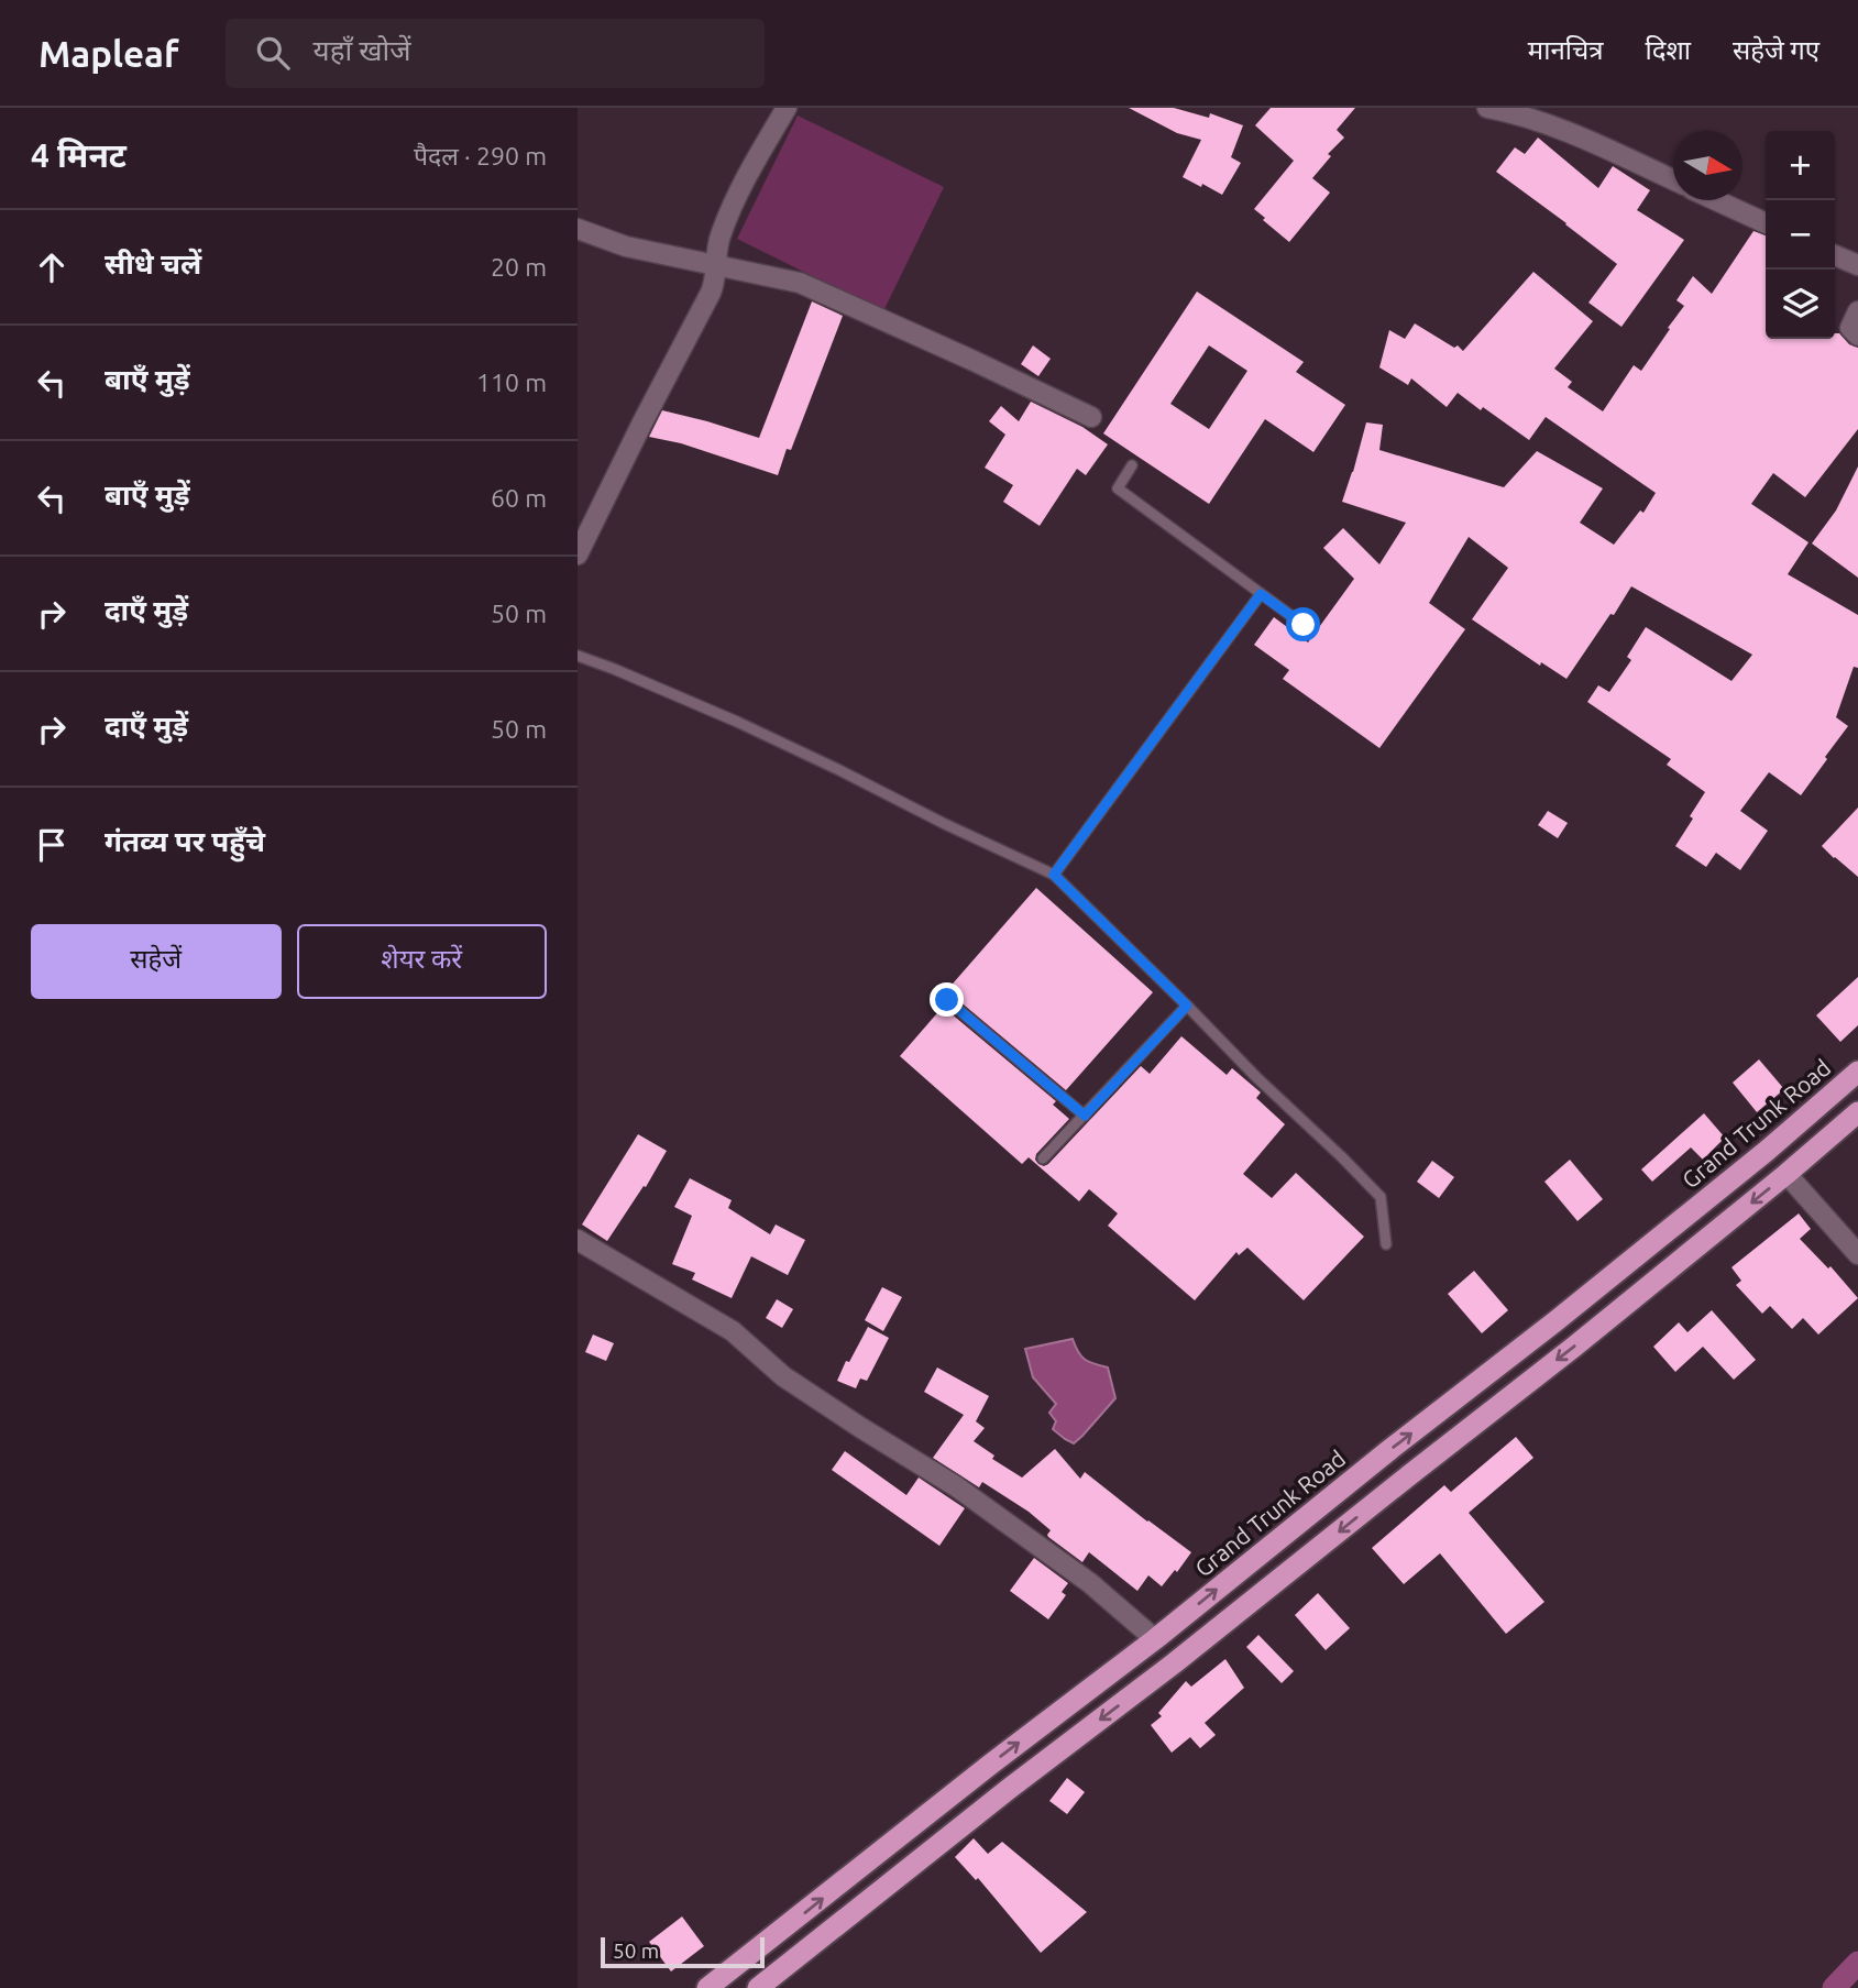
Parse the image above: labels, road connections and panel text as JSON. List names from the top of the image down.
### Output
{
  "streets": {
    "highway": ["Grand Trunk Road"]
  },
  "scale_bar": "50 m",
  "north": "right",
  "page": {
    "header": "Mapleaf",
    "search": "यहाँ खोजें",
    "nav": ["मानचित्र", "दिशा", "सहेजे गए"],
    "heading": ["4 मिनट", "पैदल · 290 m"],
    "map_buttons": ["+", "−"],
    "list": [
      ["सीधे चलें", "20 m"],
      ["बाएँ मुड़ें", "110 m"],
      ["बाएँ मुड़ें", "60 m"],
      ["दाएँ मुड़ें", "50 m"],
      ["दाएँ मुड़ें", "50 m"],
      "गंतव्य पर पहुँचे"
    ],
    "buttons": ["सहेजें", "शेयर करें"],
    "scale": "50 m"
  }
}
